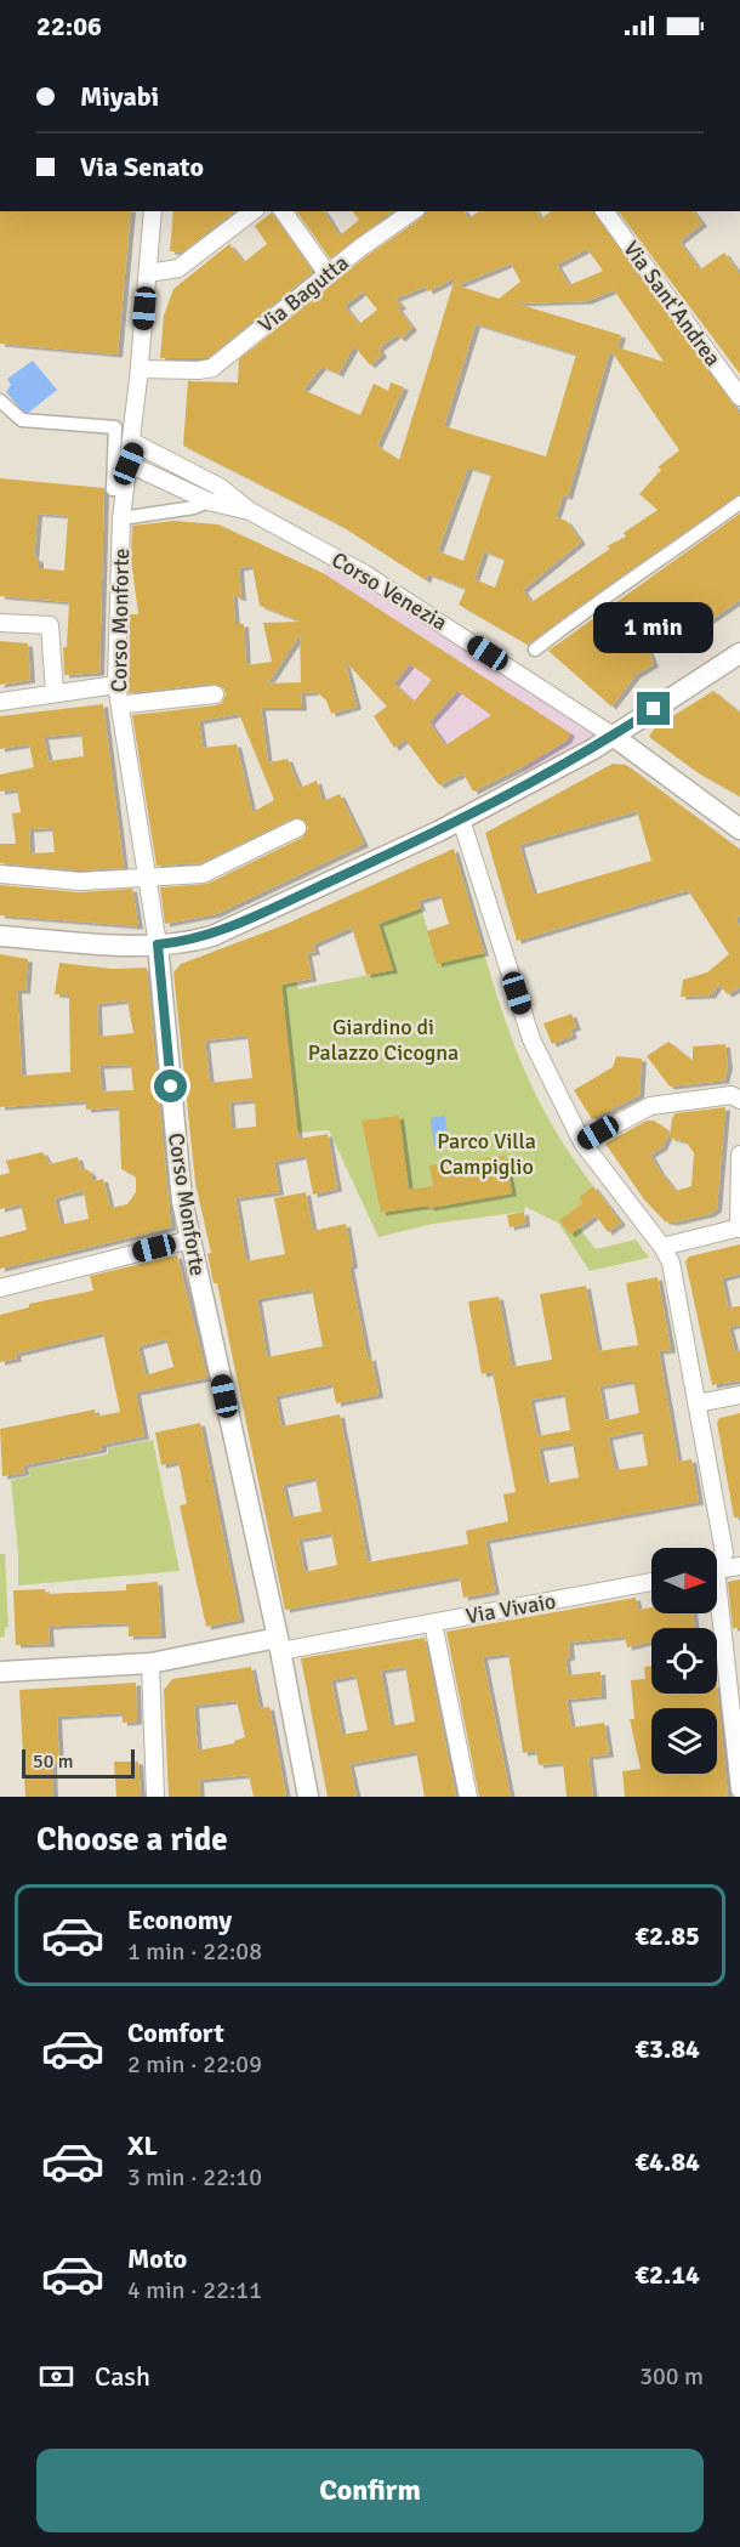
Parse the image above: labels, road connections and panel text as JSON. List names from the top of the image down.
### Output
{
  "streets": {
    "street": [
      "Via Bagutta",
      "Via Sant'Andrea",
      "Corso Venezia",
      "Corso Monforte",
      "Via Vivaio"
    ]
  },
  "crossings": [
    ["Via Bagutta", "Corso Monforte"],
    ["Corso Venezia", "Corso Monforte"],
    ["Corso Monforte", "Via Vivaio"]
  ],
  "parks": ["Giardino di Palazzo Cicogna", "Parco Villa Campiglio"],
  "scale_bar": "50 m",
  "north": "right",
  "page": {
    "status": "22:06",
    "banner": ["Miyabi", "Via Senato"],
    "bubble": "1 min",
    "scale": "50 m",
    "heading": "Choose a ride",
    "list": [
      {
        "name": "Economy",
        "note": "1 min · 22:08",
        "value": "€2.85"
      },
      {
        "name": "Comfort",
        "note": "2 min · 22:09",
        "value": "€3.84"
      },
      {
        "name": "XL",
        "note": "3 min · 22:10",
        "value": "€4.84"
      },
      {
        "name": "Moto",
        "note": "4 min · 22:11",
        "value": "€2.14"
      }
    ],
    "pay": ["Cash", "300 m"],
    "buttons": "Confirm"
  }
}
